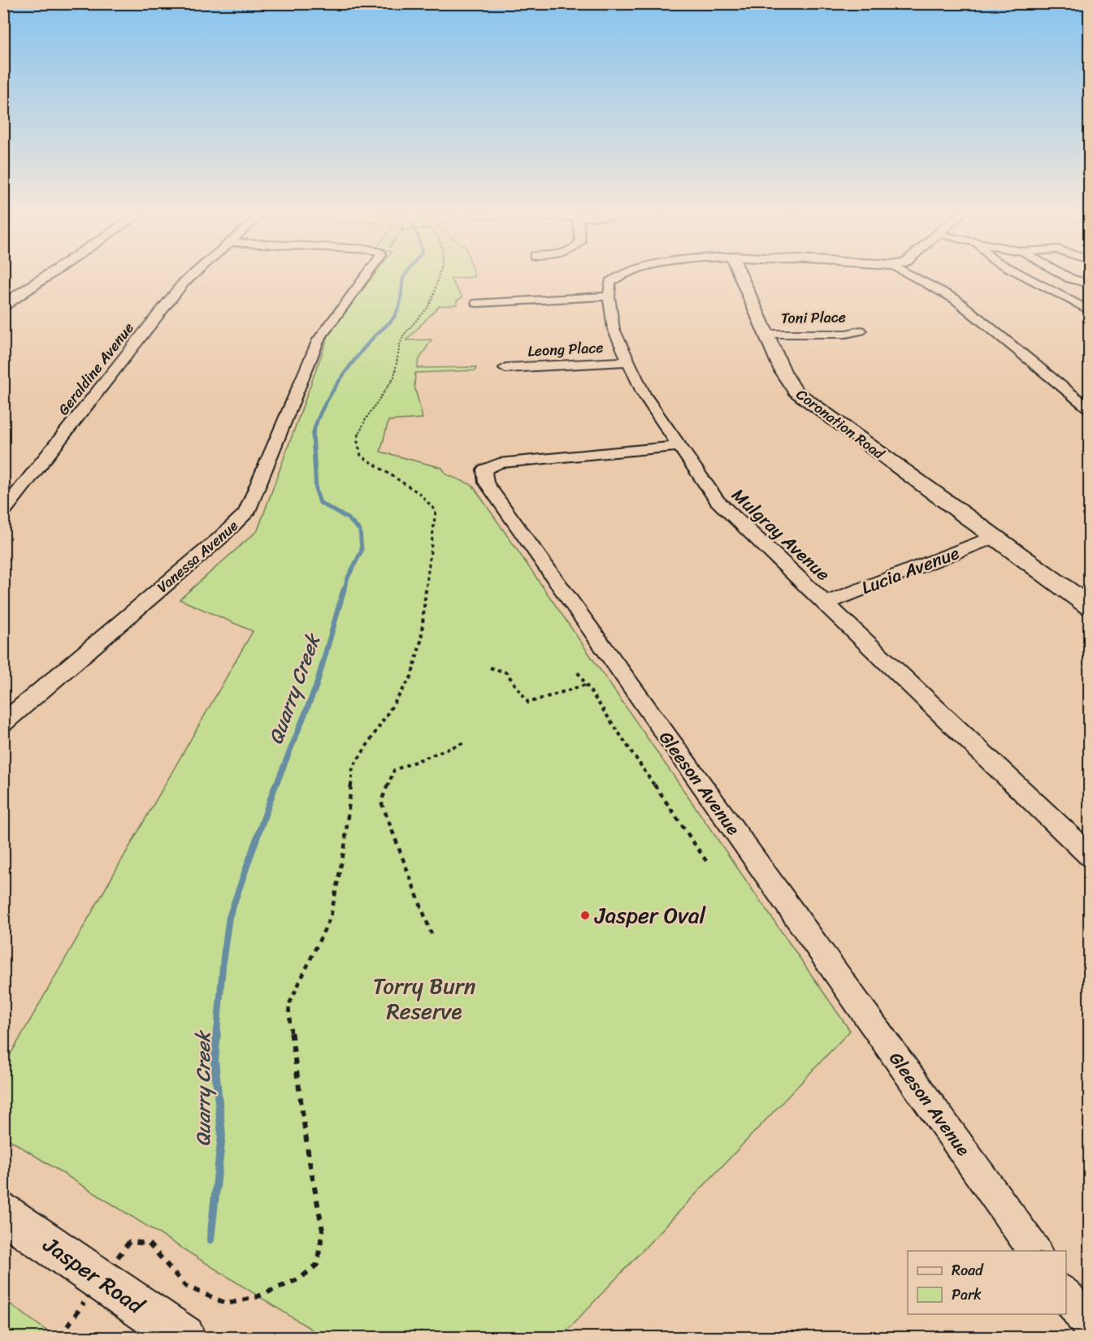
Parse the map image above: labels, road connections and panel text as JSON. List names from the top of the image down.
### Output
{
  "streets": {
    "street": [
      "Toni Place",
      "Leong Place",
      "Geraldine Avenue",
      "Coronation Road",
      "Mulgray Avenue",
      "Vanessa Avenue",
      "Lucia Avenue",
      "Gleeson Avenue",
      "Jasper Road"
    ]
  },
  "crossings": [
    ["Toni Place", "Coronation Road"],
    ["Leong Place", "Mulgray Avenue"],
    ["Coronation Road", "Lucia Avenue"],
    ["Mulgray Avenue", "Lucia Avenue"],
    ["Mulgray Avenue", "Gleeson Avenue"]
  ],
  "water": ["Quarry Creek"],
  "parks": ["Torry Burn Reserve"],
  "places": ["Jasper Oval"],
  "legend": ["Road", "Park"]
}
